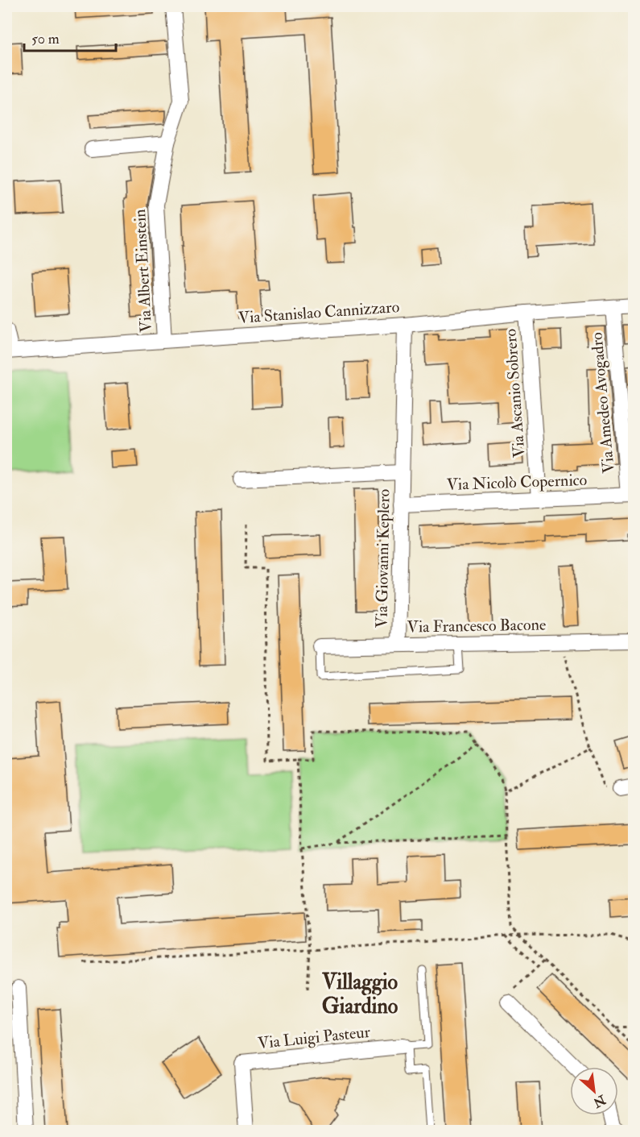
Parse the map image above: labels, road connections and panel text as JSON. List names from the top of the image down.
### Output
{
  "streets": {
    "street": [
      "Via Albert Einstein",
      "Via Stanislao Cannizzaro",
      "Via Ascanio Sobrero",
      "Via Amedeo Avogadro",
      "Via Nicolò Copernico",
      "Via Giovanni Keplero",
      "Via Francesco Bacone",
      "Via Luigi Pasteur"
    ]
  },
  "crossings": [
    ["Via Albert Einstein", "Via Stanislao Cannizzaro"],
    ["Via Stanislao Cannizzaro", "Via Ascanio Sobrero"],
    ["Via Stanislao Cannizzaro", "Via Amedeo Avogadro"],
    ["Via Stanislao Cannizzaro", "Via Giovanni Keplero"],
    ["Via Ascanio Sobrero", "Via Nicolò Copernico"],
    ["Via Amedeo Avogadro", "Via Nicolò Copernico"],
    ["Via Nicolò Copernico", "Via Giovanni Keplero"],
    ["Via Giovanni Keplero", "Via Francesco Bacone"]
  ],
  "districts": ["Villaggio Giardino"],
  "scale_bar": "50 m",
  "north": "bottom right"
}
